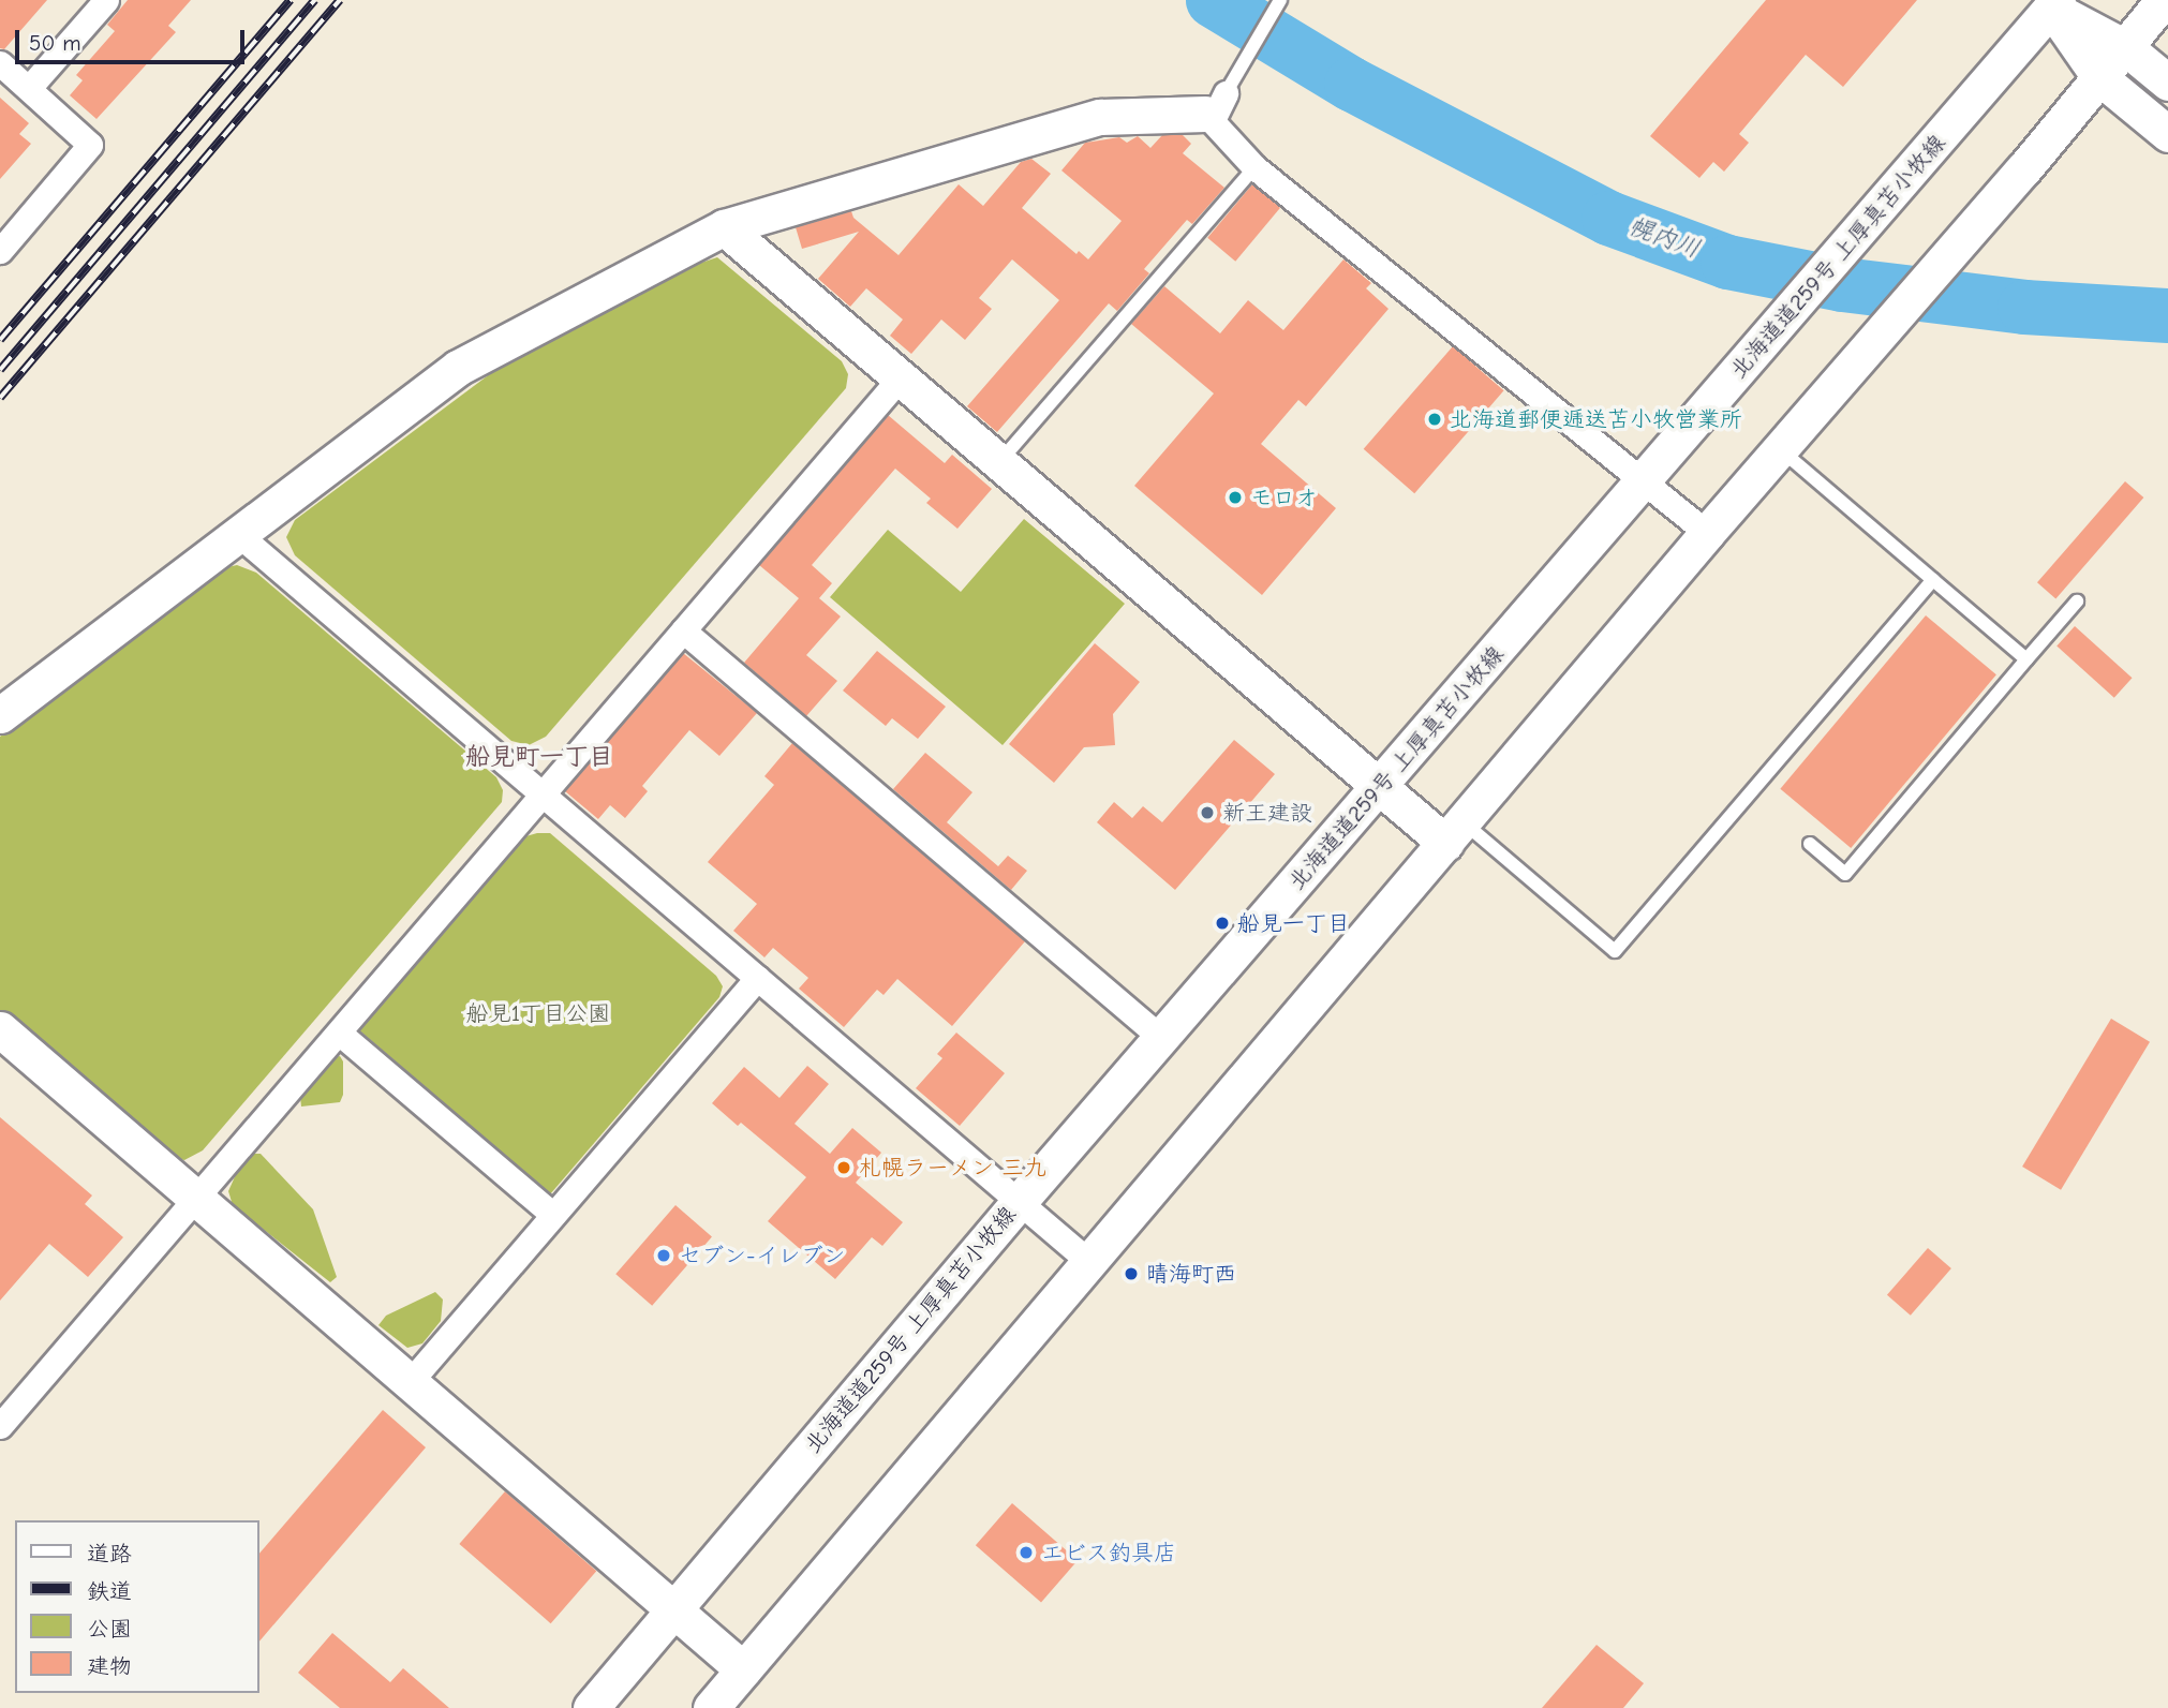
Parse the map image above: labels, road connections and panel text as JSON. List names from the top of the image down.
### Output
{
  "streets": {
    "main road": ["北海道道259号 上厚真苫小牧線"]
  },
  "districts": ["船見町一丁目"],
  "water": ["幌内川"],
  "parks": ["船見1丁目公園"],
  "places": [
    "北海道郵便逓送苫小牧営業所",
    "モロオ",
    "新王建設",
    "船見一丁目",
    "札幌ラーメン 三九",
    "セブン-イレブン",
    "晴海町西",
    "エビス釣具店"
  ],
  "legend": [
    "道路",
    "鉄道",
    "公園",
    "建物"
  ],
  "scale_bar": "50 m"
}
